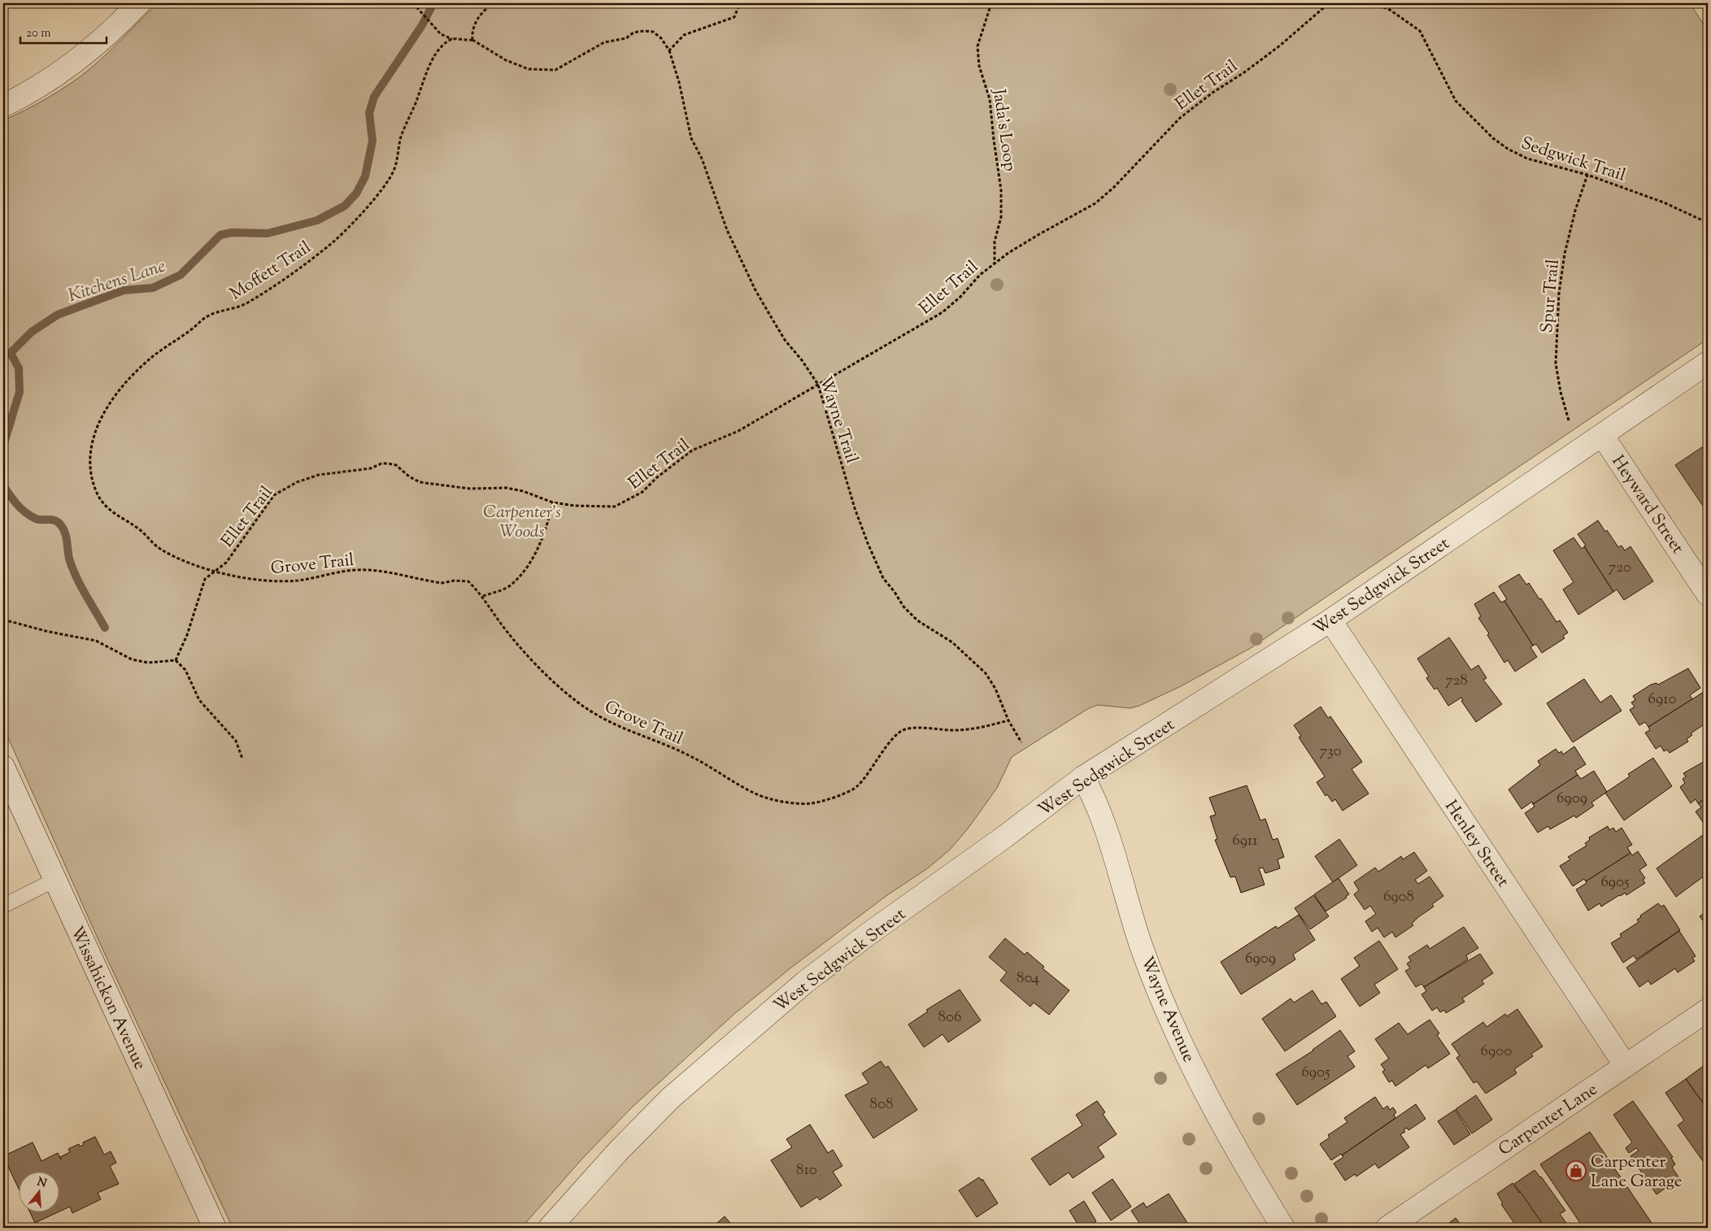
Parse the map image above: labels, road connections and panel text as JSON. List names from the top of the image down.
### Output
{
  "streets": {
    "street": [
      "Heyward Street",
      "West Sedgwick Street",
      "Henley Street",
      "Wissahickon Avenue",
      "Wayne Avenue",
      "Carpenter Lane"
    ],
    "path": [
      "Ellet Trail",
      "Jada's Loop",
      "Sedgwick Trail",
      "Moffett Trail",
      "Spur Trail",
      "Wayne Trail",
      "Grove Trail"
    ]
  },
  "crossings": [
    ["Ellet Trail", "Jada's Loop"],
    ["Ellet Trail", "Moffett Trail"],
    ["Ellet Trail", "Wayne Trail"],
    ["Ellet Trail", "Grove Trail"],
    ["Sedgwick Trail", "Spur Trail"],
    ["Moffett Trail", "Grove Trail"],
    ["Wayne Trail", "Grove Trail"],
    ["Heyward Street", "West Sedgwick Street"],
    ["West Sedgwick Street", "Henley Street"],
    ["West Sedgwick Street", "Wayne Avenue"],
    ["Henley Street", "Carpenter Lane"]
  ],
  "water": ["Kitchens Lane"],
  "parks": ["Carpenter's Woods"],
  "places": {
    "shop": ["Carpenter Lane Garage"]
  },
  "house_numbers": [
    "720",
    "728",
    "6910",
    "730",
    "6909",
    "6911",
    "6905",
    "6908",
    "6909",
    "804",
    "806",
    "6900",
    "6905",
    "808",
    "810"
  ],
  "scale_bar": "20 m",
  "north": "top"
}
